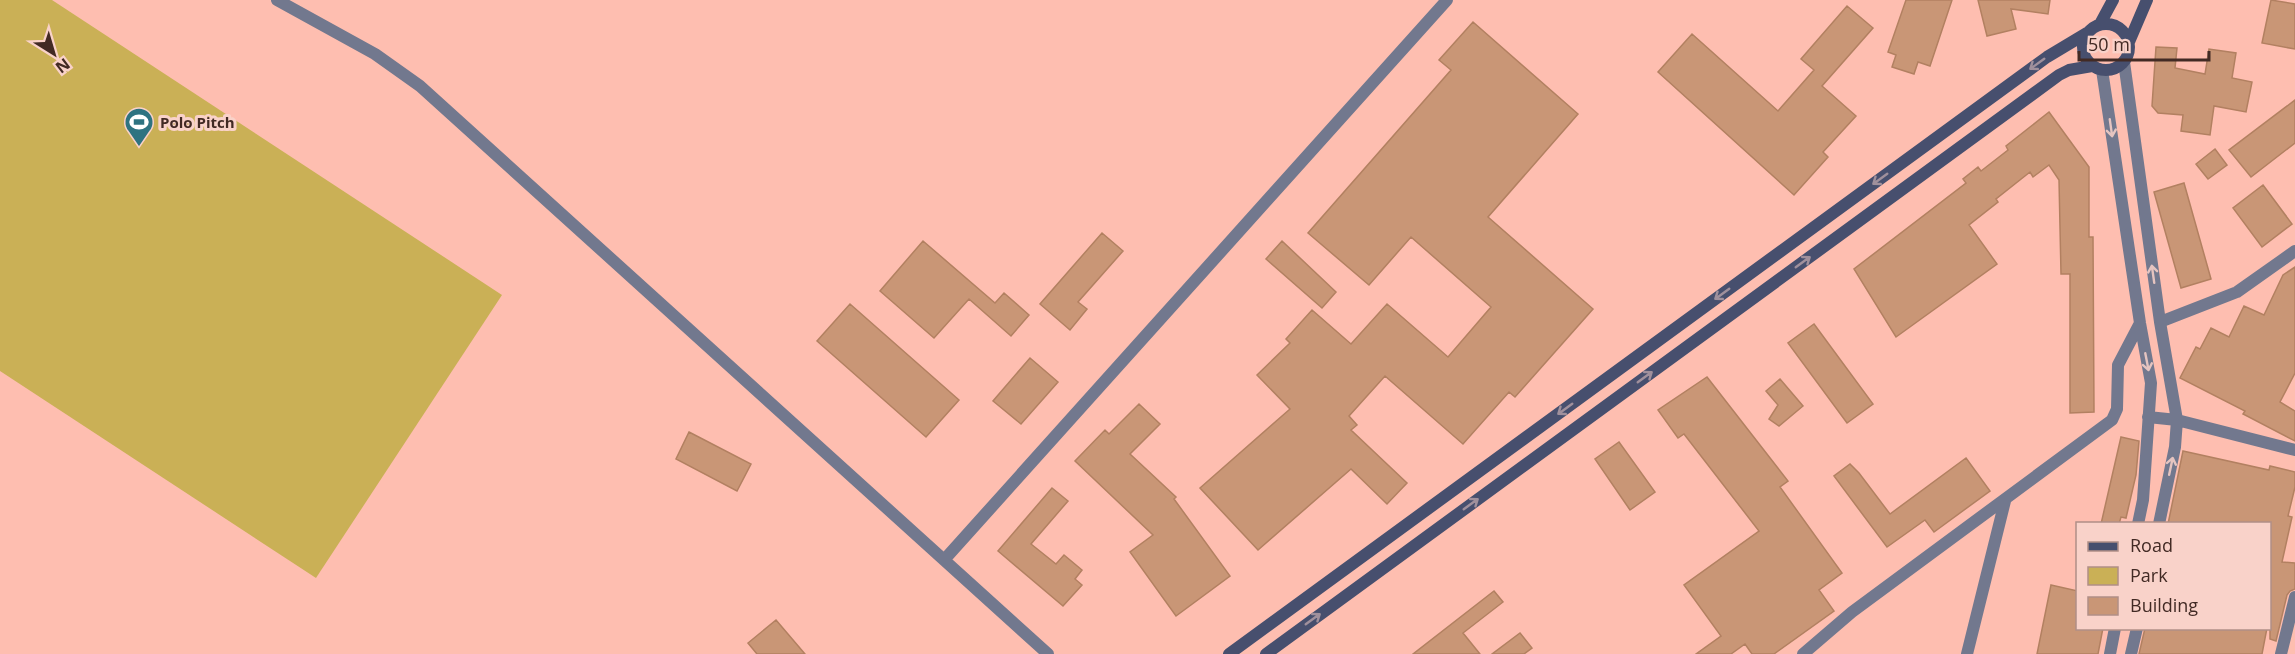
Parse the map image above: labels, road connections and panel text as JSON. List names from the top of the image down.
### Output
{
  "places": {
    "sports": ["Polo Pitch"]
  },
  "legend": ["Road", "Park", "Building"],
  "scale_bar": "50 m",
  "north": "bottom right"
}
